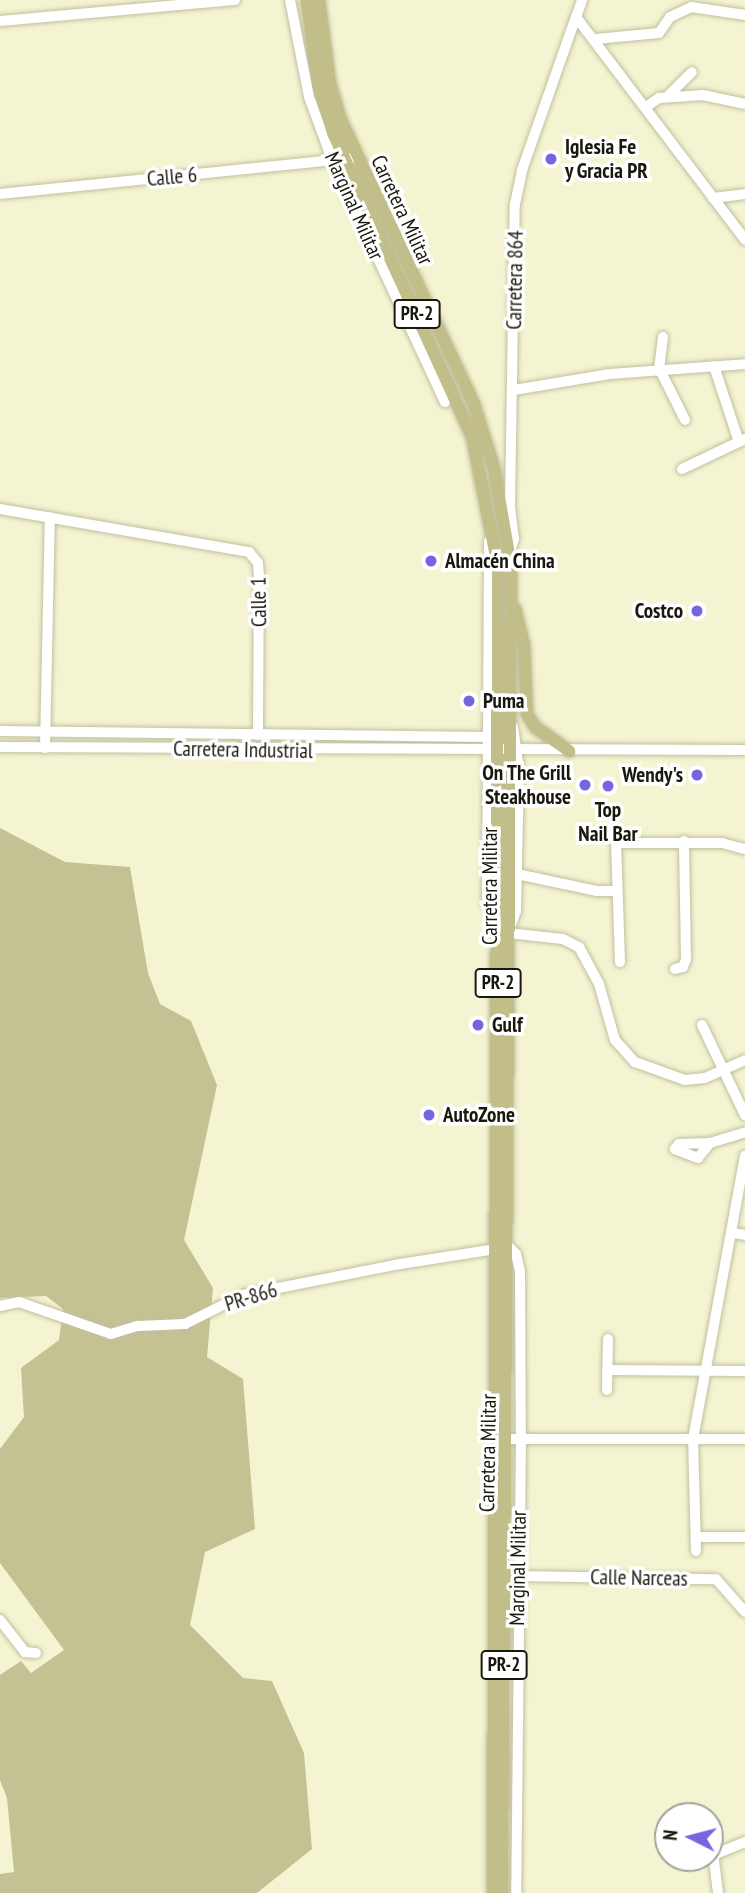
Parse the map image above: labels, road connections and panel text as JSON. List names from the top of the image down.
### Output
{
  "streets": {
    "main road": ["Carretera Militar", "PR-2"],
    "street": [
      "Calle 6",
      "Marginal Militar",
      "Carretera 864",
      "Calle 1",
      "Carretera Industrial",
      "PR-866",
      "Calle Narceas"
    ]
  },
  "crossings": [
    ["Calle 6", "Marginal Militar"],
    ["Calle 6", "Carretera Militar"],
    ["Marginal Militar", "Carretera Militar"],
    ["Marginal Militar", "Calle Narceas"],
    ["Carretera Militar", "Carretera 864"],
    ["Carretera Militar", "Carretera Industrial"],
    ["Carretera Militar", "PR-866"]
  ],
  "places": [
    "Iglesia Fe y Gracia PR",
    "Almacén China",
    "Costco",
    "Puma",
    "Wendy's",
    "On The Grill Steakhouse",
    "Top Nail Bar",
    "Gulf",
    "AutoZone"
  ],
  "north": "left"
}
